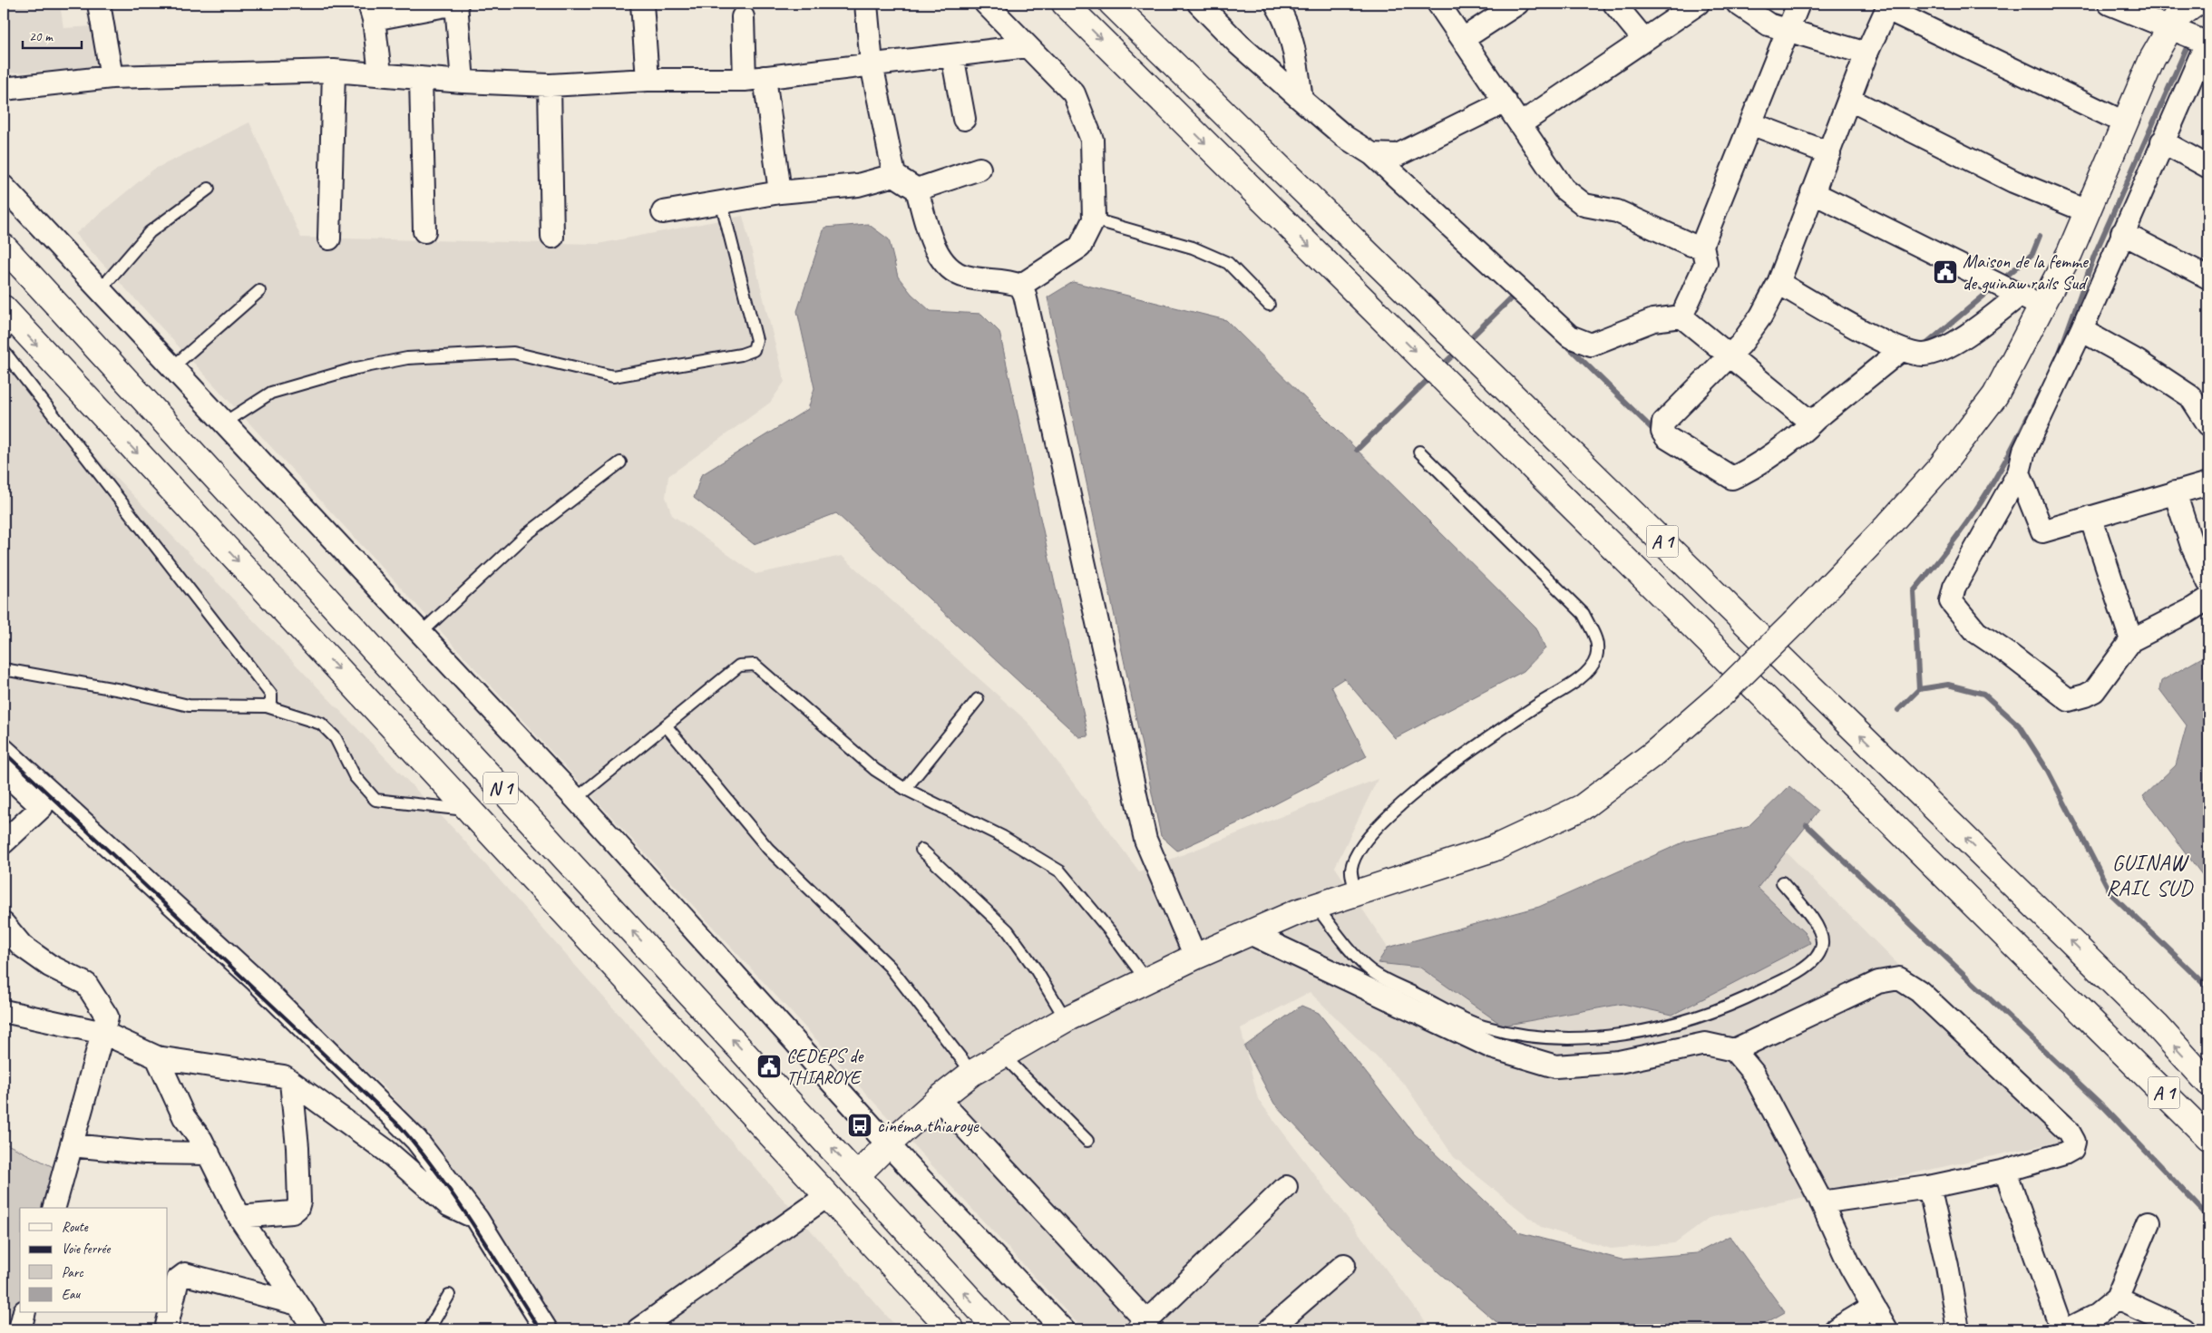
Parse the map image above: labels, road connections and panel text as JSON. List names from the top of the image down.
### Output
{
  "streets": {
    "main road": ["A 1", "N 1"]
  },
  "districts": ["GUINAW RAIL SUD"],
  "places": {
    "public building": ["Maison de la femme de guinaw rails Sud", "CEDEPS de THIAROYE"],
    "bus stop": ["cinéma thiaroye"]
  },
  "legend": [
    "Route",
    "Voie ferrée",
    "Parc",
    "Eau"
  ],
  "scale_bar": "20 m"
}
